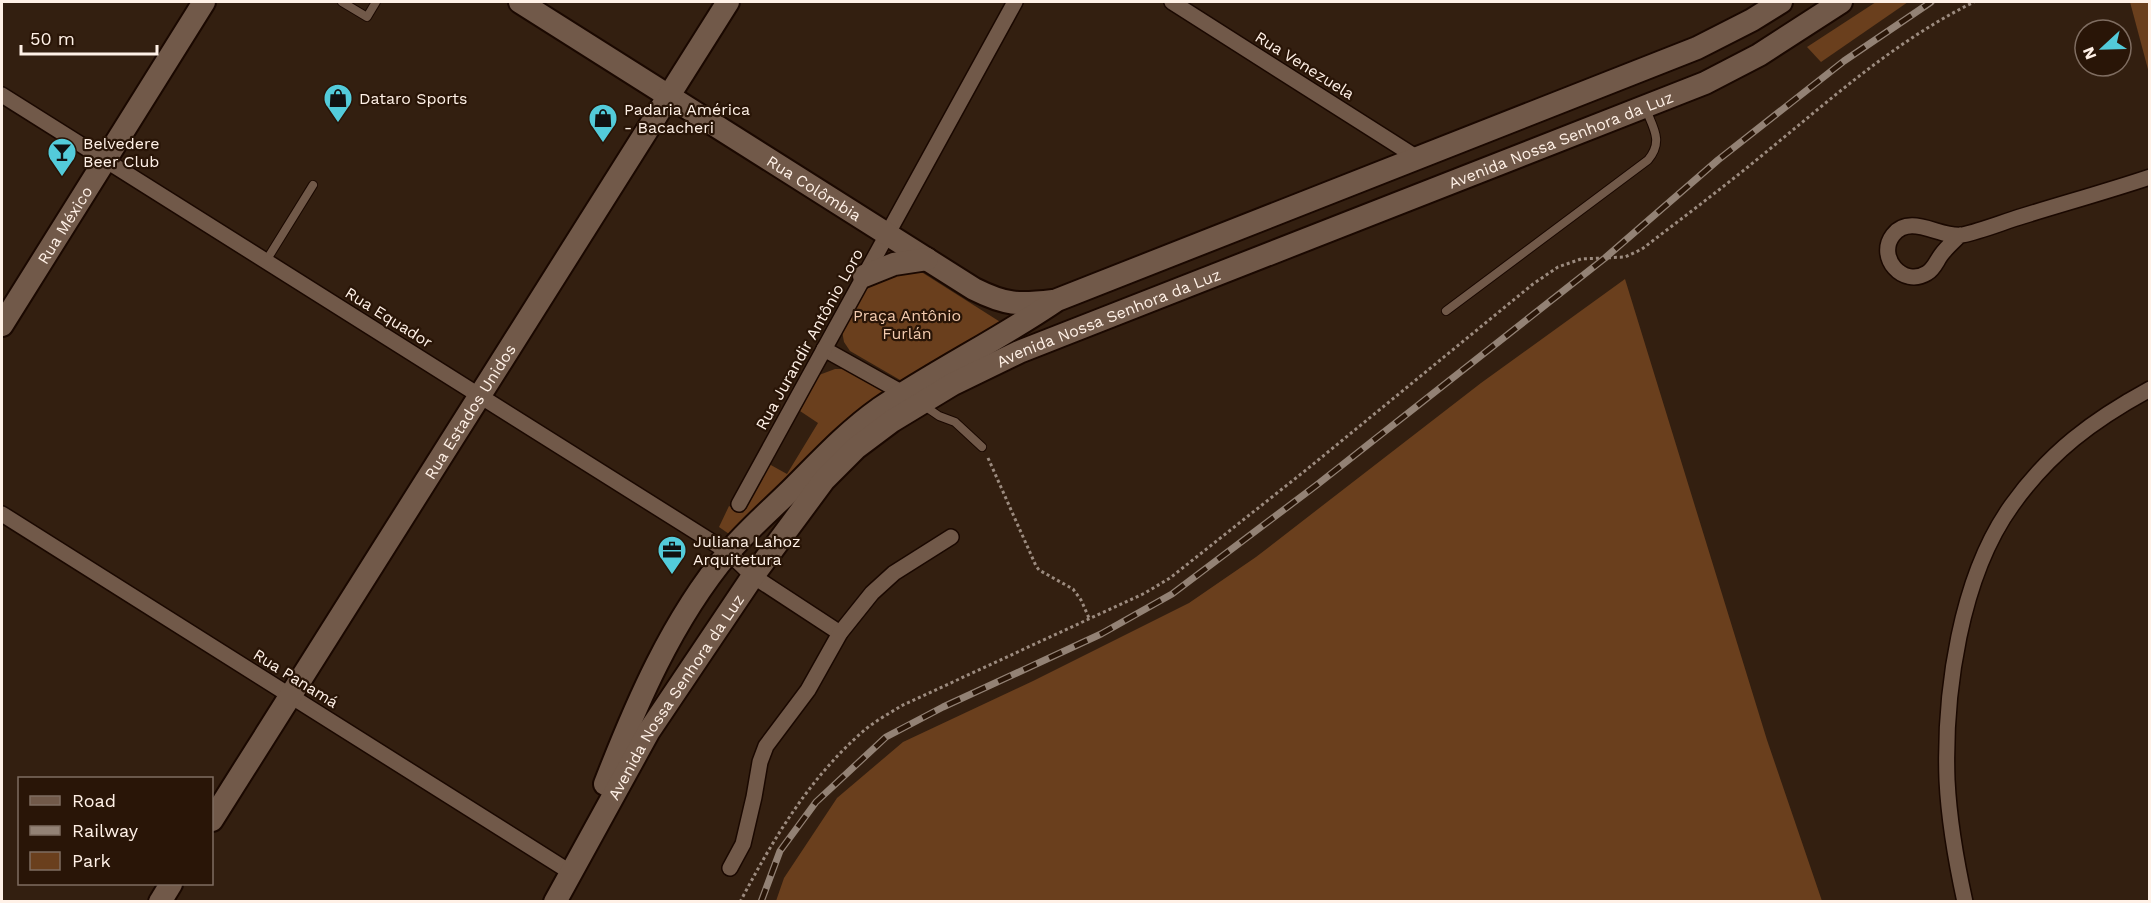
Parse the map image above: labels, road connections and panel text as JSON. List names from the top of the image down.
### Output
{
  "streets": {
    "main road": [
      "Avenida Nossa Senhora da Luz",
      "Rua Colômbia",
      "Rua México",
      "Rua Estados Unidos"
    ],
    "street": [
      "Rua Venezuela",
      "Rua Equador",
      "Rua Jurandir Antônio Loro",
      "Rua Panamá"
    ]
  },
  "crossings": [
    ["Rua Venezuela", "Avenida Nossa Senhora da Luz"],
    ["Avenida Nossa Senhora da Luz", "Rua Colômbia"],
    ["Avenida Nossa Senhora da Luz", "Rua Equador"],
    ["Avenida Nossa Senhora da Luz", "Rua Panamá"],
    ["Rua Colômbia", "Rua Jurandir Antônio Loro"],
    ["Rua Colômbia", "Rua Estados Unidos"],
    ["Rua México", "Rua Equador"],
    ["Rua Equador", "Rua Estados Unidos"],
    ["Rua Estados Unidos", "Rua Panamá"]
  ],
  "parks": ["Praça Antônio Furlán"],
  "places": {
    "shop": ["Dataro Sports", "Padaria América - Bacacheri"],
    "bar": ["Belvedere Beer Club"],
    "office": ["Juliana Lahoz Arquitetura"]
  },
  "legend": ["Road", "Railway", "Park"],
  "scale_bar": "50 m",
  "north": "left"
}
